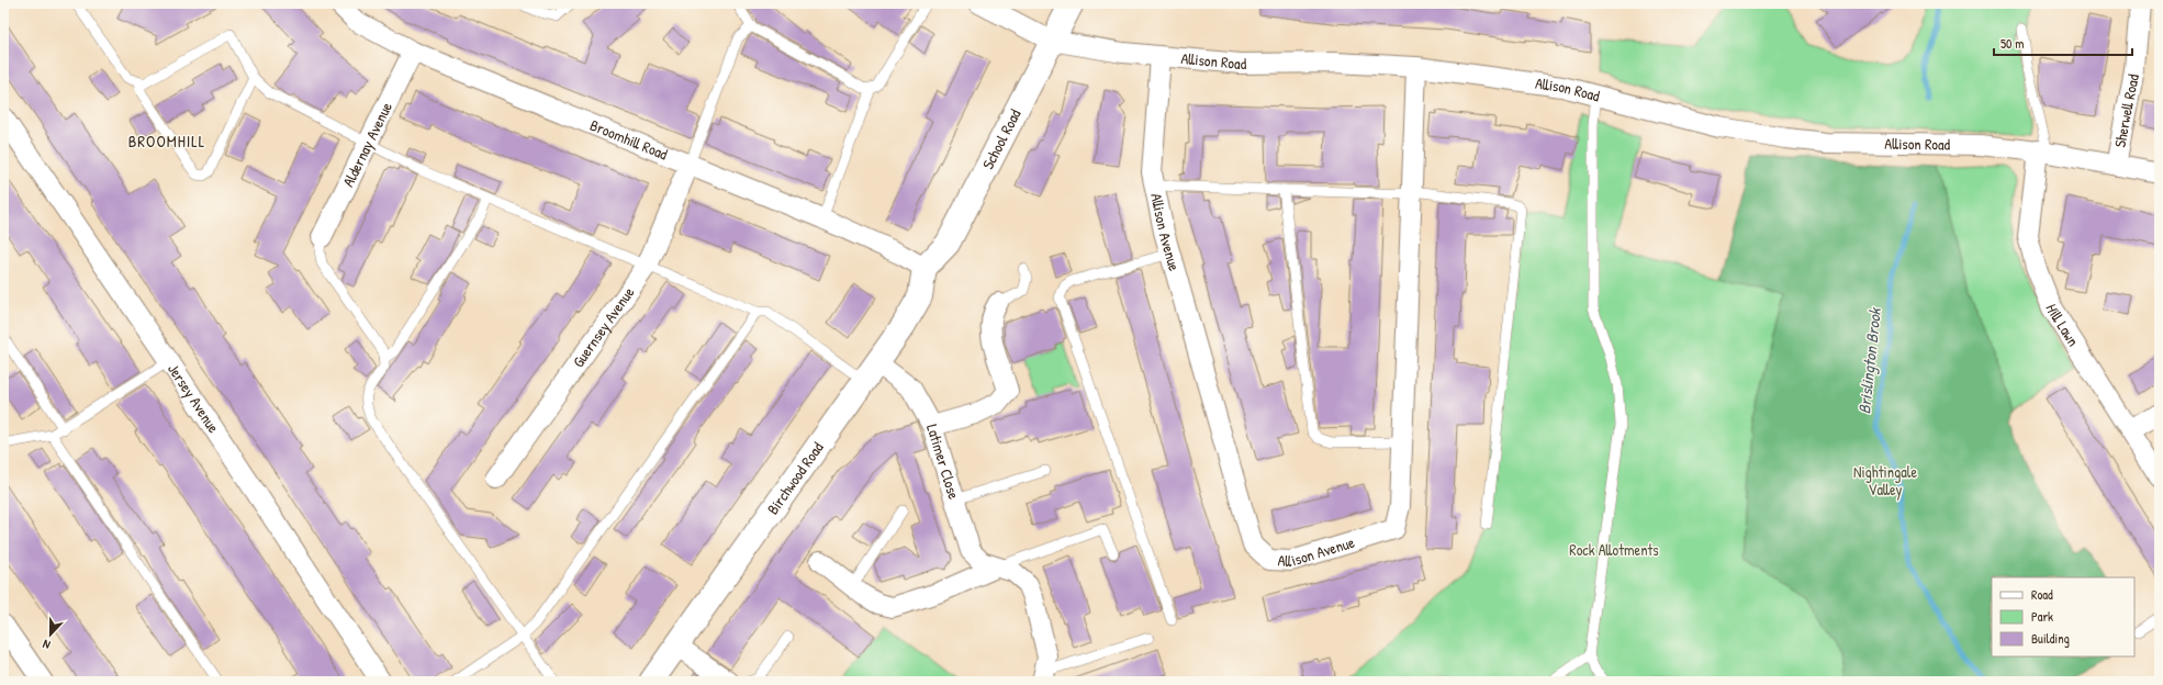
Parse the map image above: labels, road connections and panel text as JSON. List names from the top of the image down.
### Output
{
  "streets": {
    "street": [
      "Allison Road",
      "Sherwell Road",
      "School Road",
      "Broomhill Road",
      "Aldernay Avenue",
      "Allison Avenue",
      "Hill Lawn",
      "Guernsey Avenue",
      "Jersey Avenue",
      "Latimer Close",
      "Birchwood Road"
    ]
  },
  "crossings": [
    ["Allison Road", "Sherwell Road"],
    ["Allison Road", "School Road"],
    ["Allison Road", "Allison Avenue"],
    ["Allison Road", "Hill Lawn"],
    ["School Road", "Broomhill Road"],
    ["School Road", "Birchwood Road"],
    ["Broomhill Road", "Aldernay Avenue"],
    ["Broomhill Road", "Guernsey Avenue"],
    ["Broomhill Road", "Birchwood Road"],
    ["Latimer Close", "Birchwood Road"]
  ],
  "districts": ["BROOMHILL"],
  "water": ["Brislington Brook"],
  "parks": ["Nightingale Valley", "Rock Allotments"],
  "legend": ["Road", "Park", "Building"],
  "scale_bar": "50 m",
  "north": "bottom"
}
